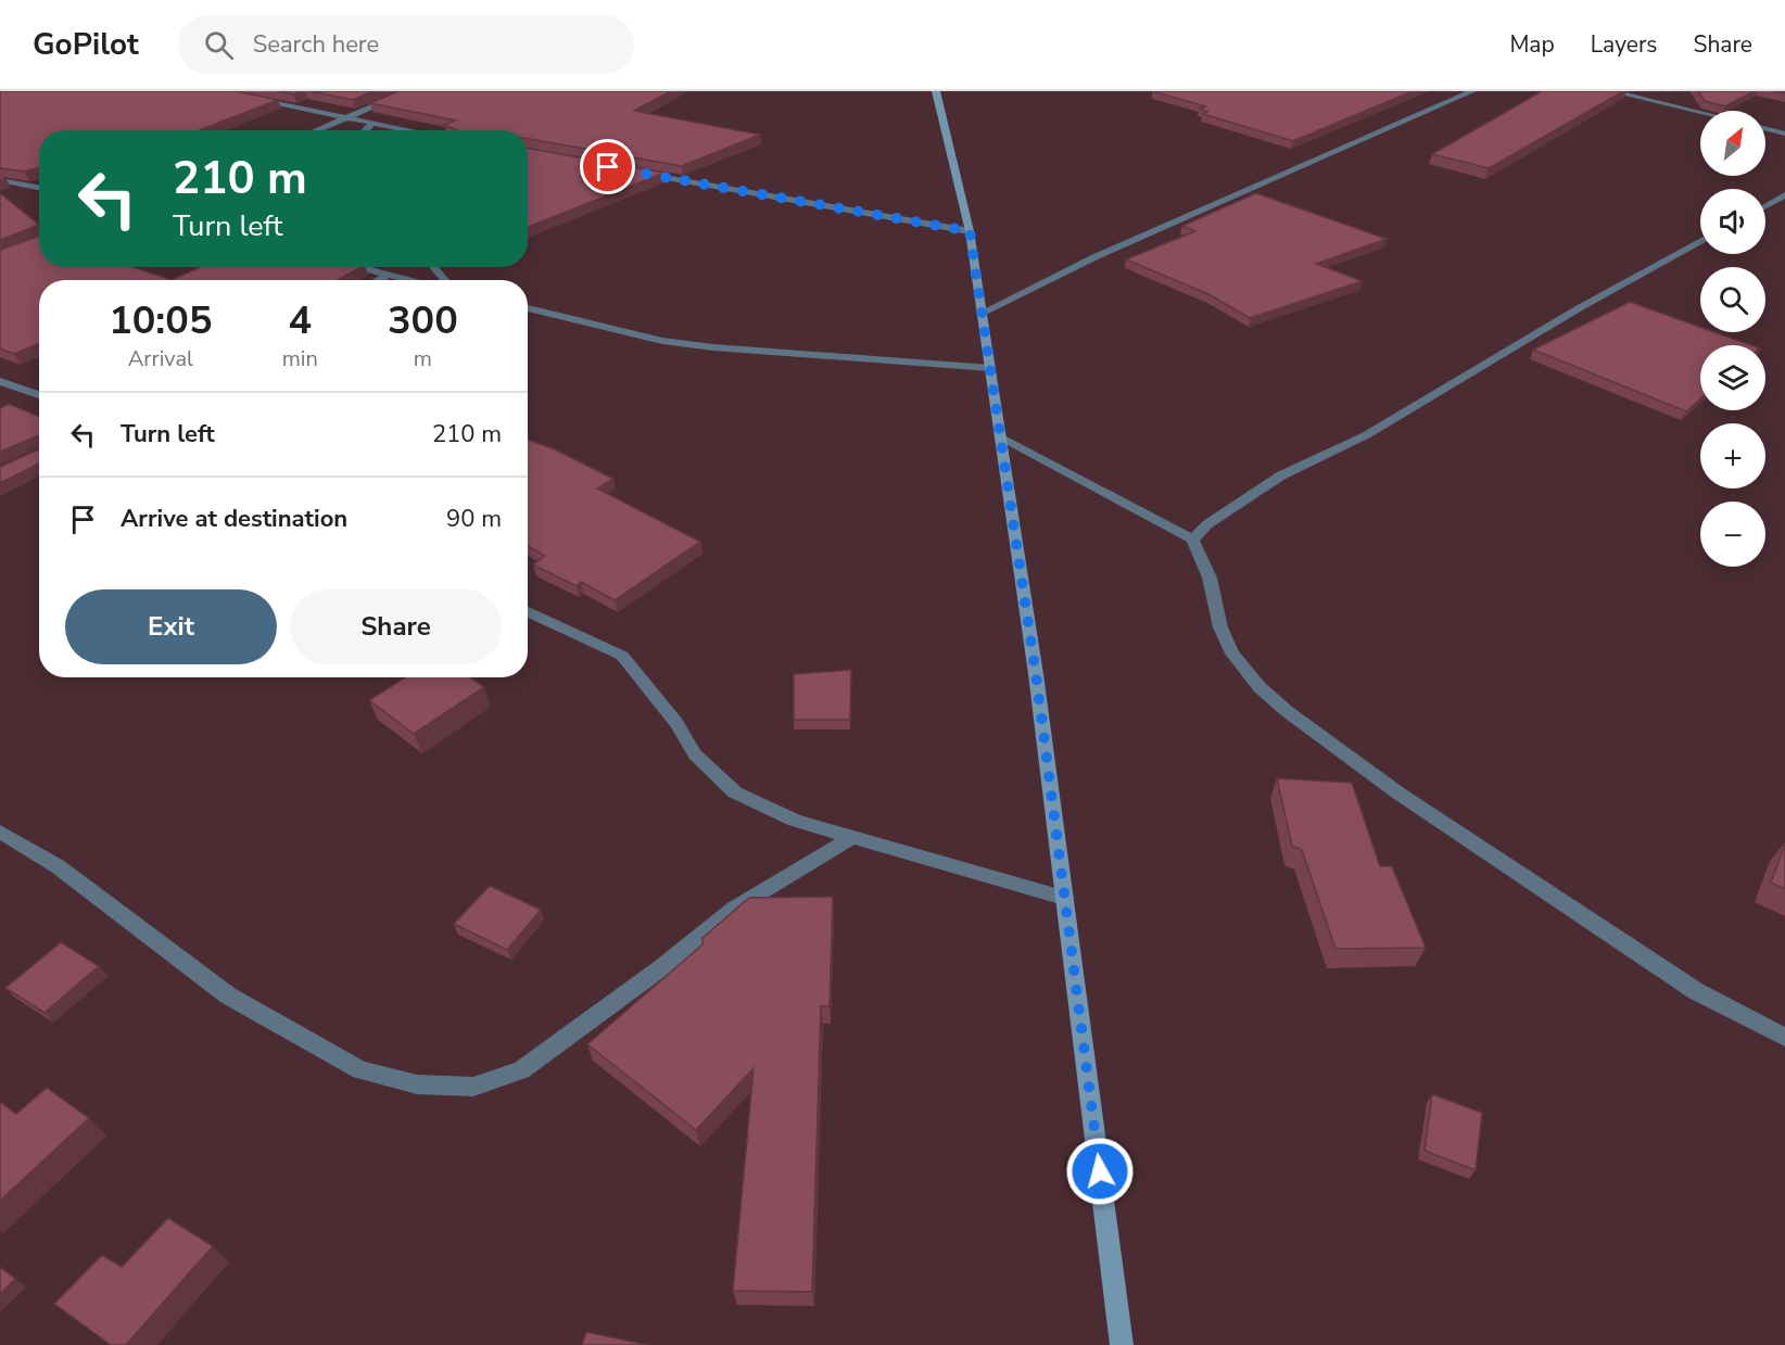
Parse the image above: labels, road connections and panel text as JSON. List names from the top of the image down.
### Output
{
  "north": "top right",
  "page": {
    "header": "GoPilot",
    "search": "Search here",
    "nav": ["Map", "Layers", "Share"],
    "map_buttons": ["+", "−"],
    "turn": ["210 m", "Turn left"],
    "eta": [
      "10:05",
      "Arrival",
      "4",
      "min",
      "300",
      "m"
    ],
    "list": [
      {
        "name": "Turn left",
        "value": "210 m"
      },
      {
        "name": "Arrive at destination",
        "value": "90 m"
      }
    ],
    "buttons": ["Exit", "Share"]
  }
}
